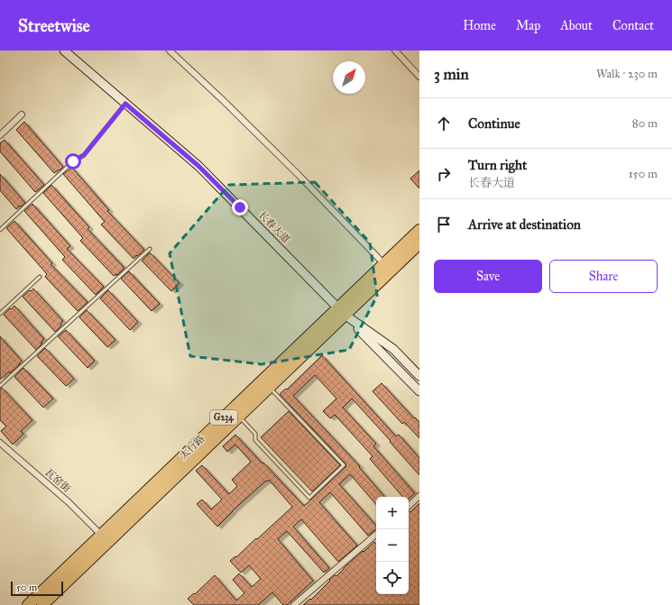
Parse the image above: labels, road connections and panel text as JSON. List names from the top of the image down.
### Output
{
  "streets": {
    "highway": ["G234", "太行路"],
    "main road": ["长春大道"],
    "street": ["瓦窑街"]
  },
  "crossings": [
    ["长春大道", "太行路"],
    ["太行路", "瓦窑街"]
  ],
  "scale_bar": "50 m",
  "north": "top right",
  "page": {
    "header": "Streetwise",
    "nav": [
      "Home",
      "Map",
      "About",
      "Contact"
    ],
    "heading": ["3 min", "Walk · 230 m"],
    "list": [
      ["Continue", "80 m"],
      ["Turn right", "长春大道", "150 m"],
      "Arrive at destination"
    ],
    "buttons": ["Save", "Share"],
    "map_buttons": ["+", "−"],
    "scale": "50 m"
  }
}
